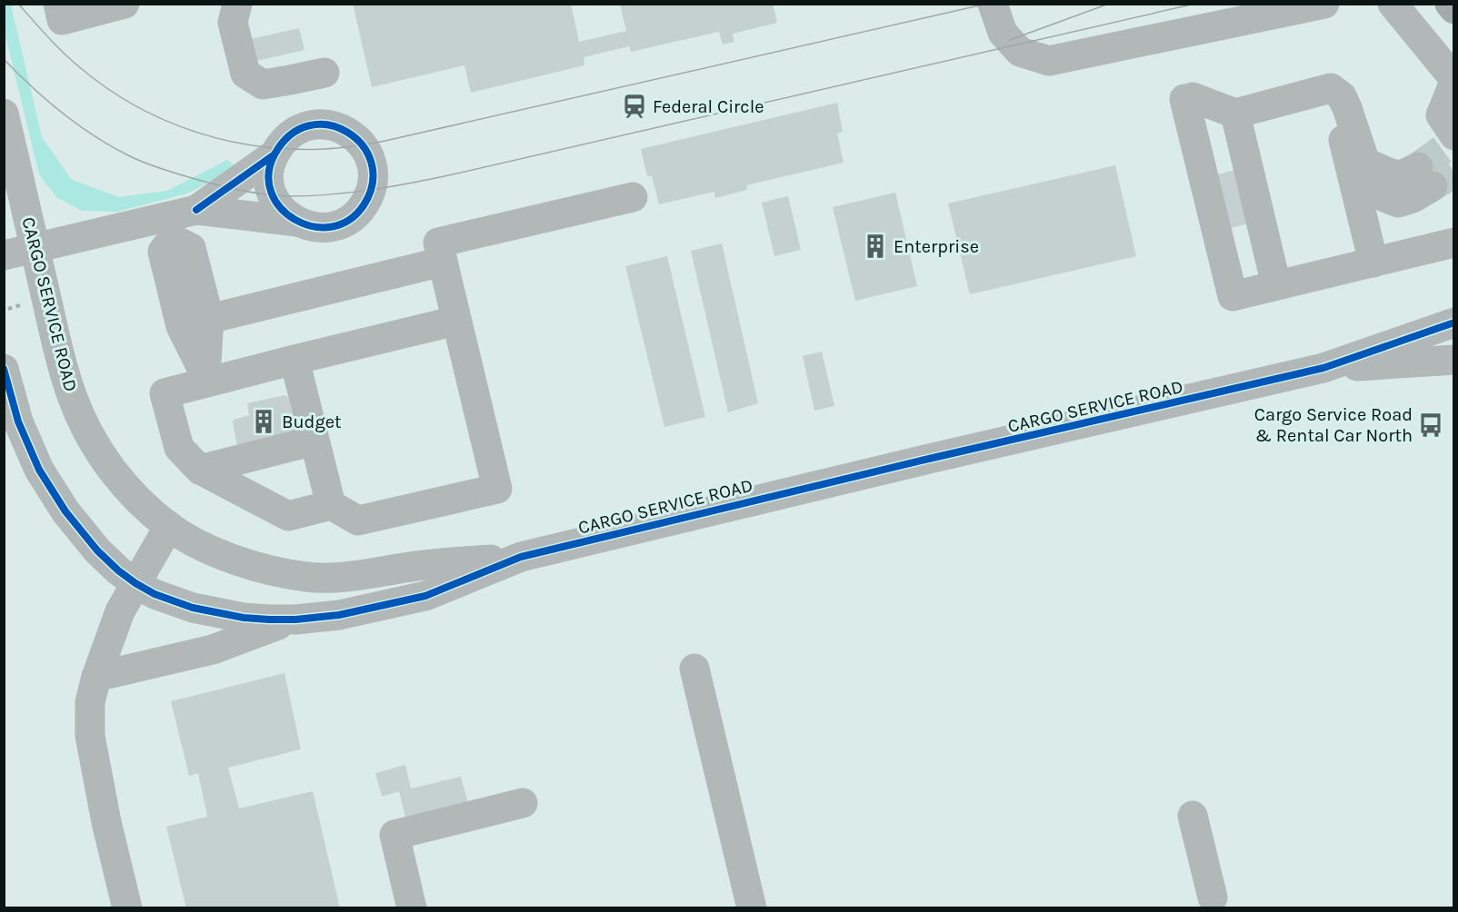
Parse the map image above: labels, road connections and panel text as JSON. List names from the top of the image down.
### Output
{
  "streets": {
    "street": ["CARGO SERVICE ROAD"]
  },
  "places": {
    "station": ["Federal Circle"],
    "building": ["Enterprise", "Budget"],
    "bus stop": ["Cargo Service Road & Rental Car North"]
  }
}
